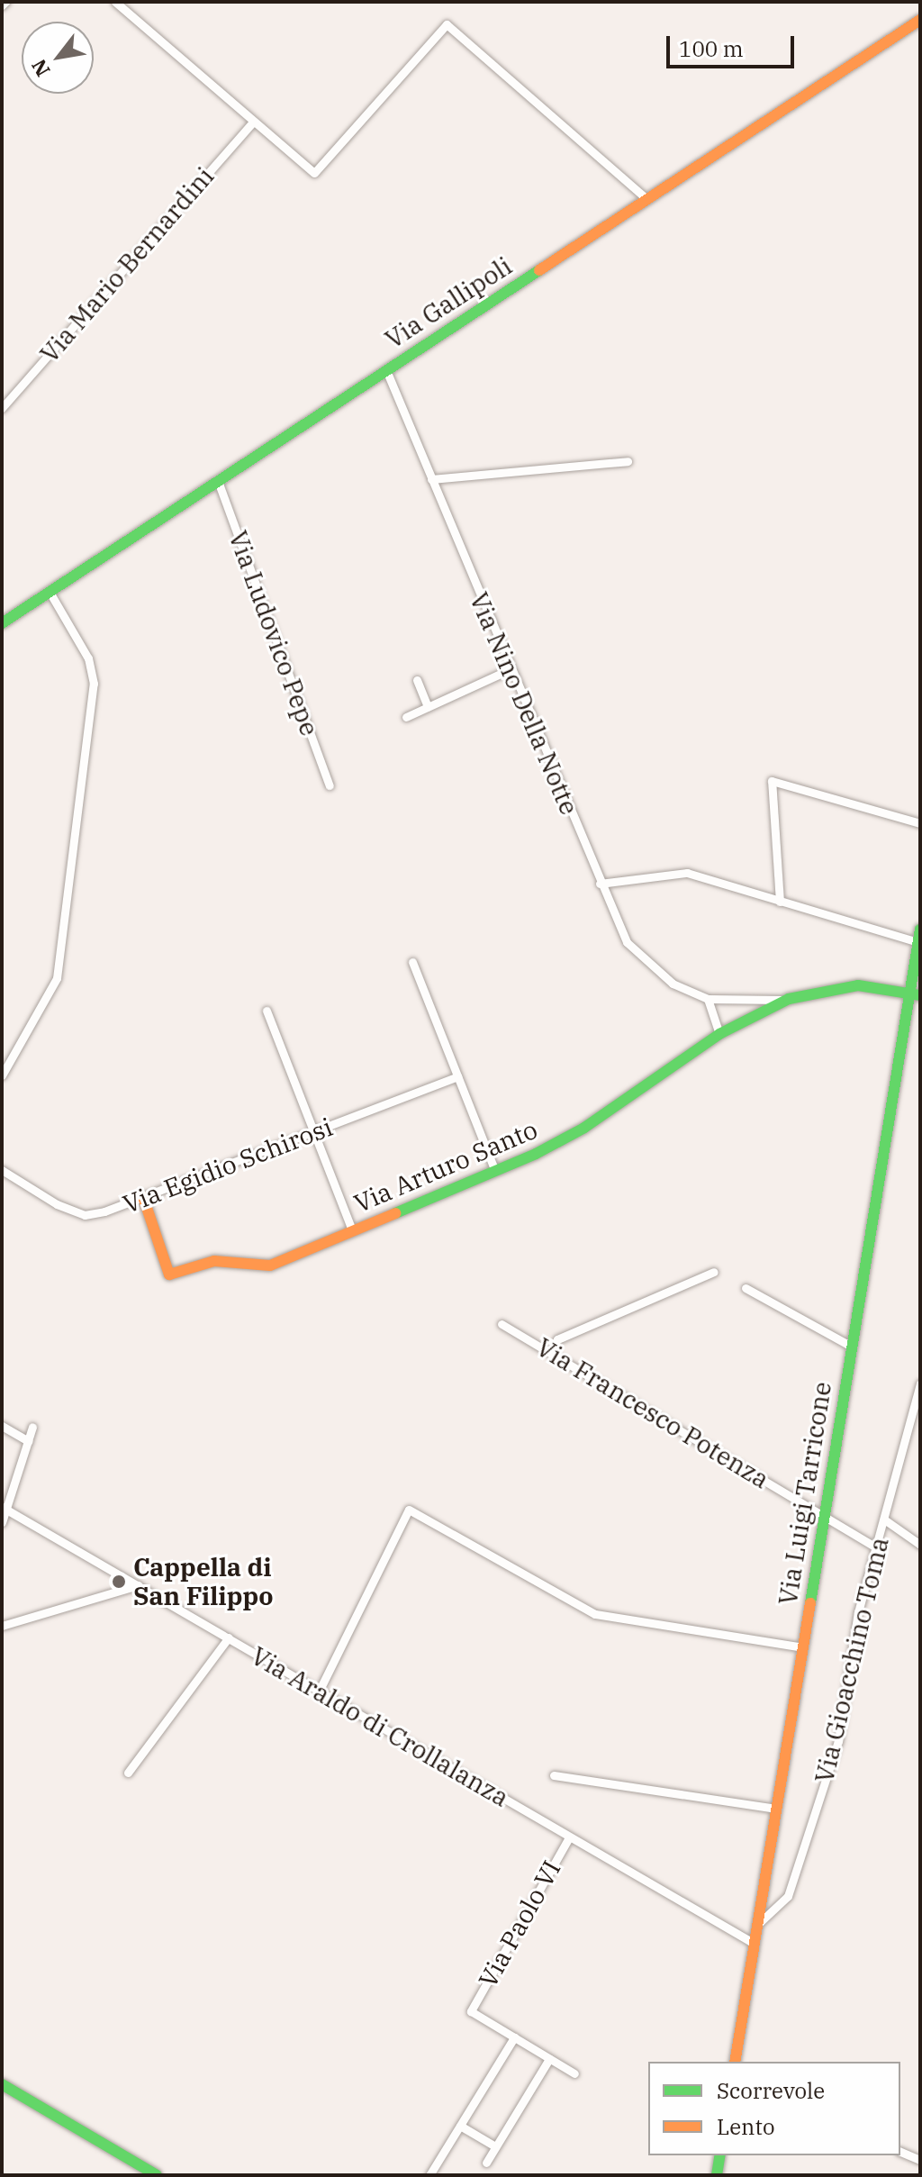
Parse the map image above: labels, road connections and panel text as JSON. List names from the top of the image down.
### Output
{
  "streets": {
    "main road": ["Via Gallipoli", "Via Arturo Santo", "Via Luigi Tarricone"],
    "street": [
      "Via Mario Bernardini",
      "Via Ludovico Pepe",
      "Via Nino Della Notte",
      "Via Egidio Schirosi",
      "Via Francesco Potenza",
      "Via Gioacchino Toma",
      "Via Araldo di Crollalanza",
      "Via Paolo VI"
    ]
  },
  "crossings": [
    ["Via Gallipoli", "Via Ludovico Pepe"],
    ["Via Gallipoli", "Via Nino Della Notte"],
    ["Via Nino Della Notte", "Via Arturo Santo"],
    ["Via Egidio Schirosi", "Via Arturo Santo"],
    ["Via Arturo Santo", "Via Luigi Tarricone"],
    ["Via Francesco Potenza", "Via Luigi Tarricone"],
    ["Via Francesco Potenza", "Via Gioacchino Toma"],
    ["Via Luigi Tarricone", "Via Gioacchino Toma"],
    ["Via Luigi Tarricone", "Via Araldo di Crollalanza"],
    ["Via Araldo di Crollalanza", "Via Paolo VI"]
  ],
  "places": ["Cappella di San Filippo"],
  "legend": ["Scorrevole", "Lento"],
  "scale_bar": "100 m",
  "north": "bottom left"
}
